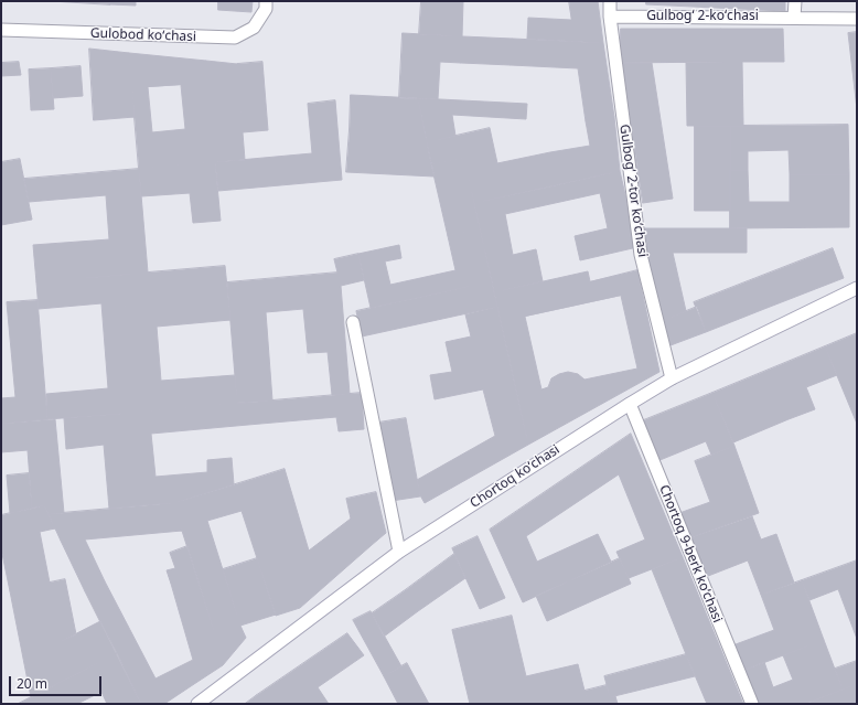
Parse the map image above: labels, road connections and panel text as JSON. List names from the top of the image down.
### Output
{
  "streets": {
    "street": [
      "Gulbogʻ 2-koʻchasi",
      "Gulobod koʻchasi",
      "Gulbogʻ 2-tor koʻchasi",
      "Chortoq koʻchasi",
      "Chortoq 9-berk koʻchasi"
    ]
  },
  "crossings": [
    ["Gulbogʻ 2-koʻchasi", "Gulbogʻ 2-tor koʻchasi"],
    ["Gulbogʻ 2-tor koʻchasi", "Chortoq koʻchasi"],
    ["Chortoq koʻchasi", "Chortoq 9-berk koʻchasi"]
  ],
  "scale_bar": "20 m"
}
